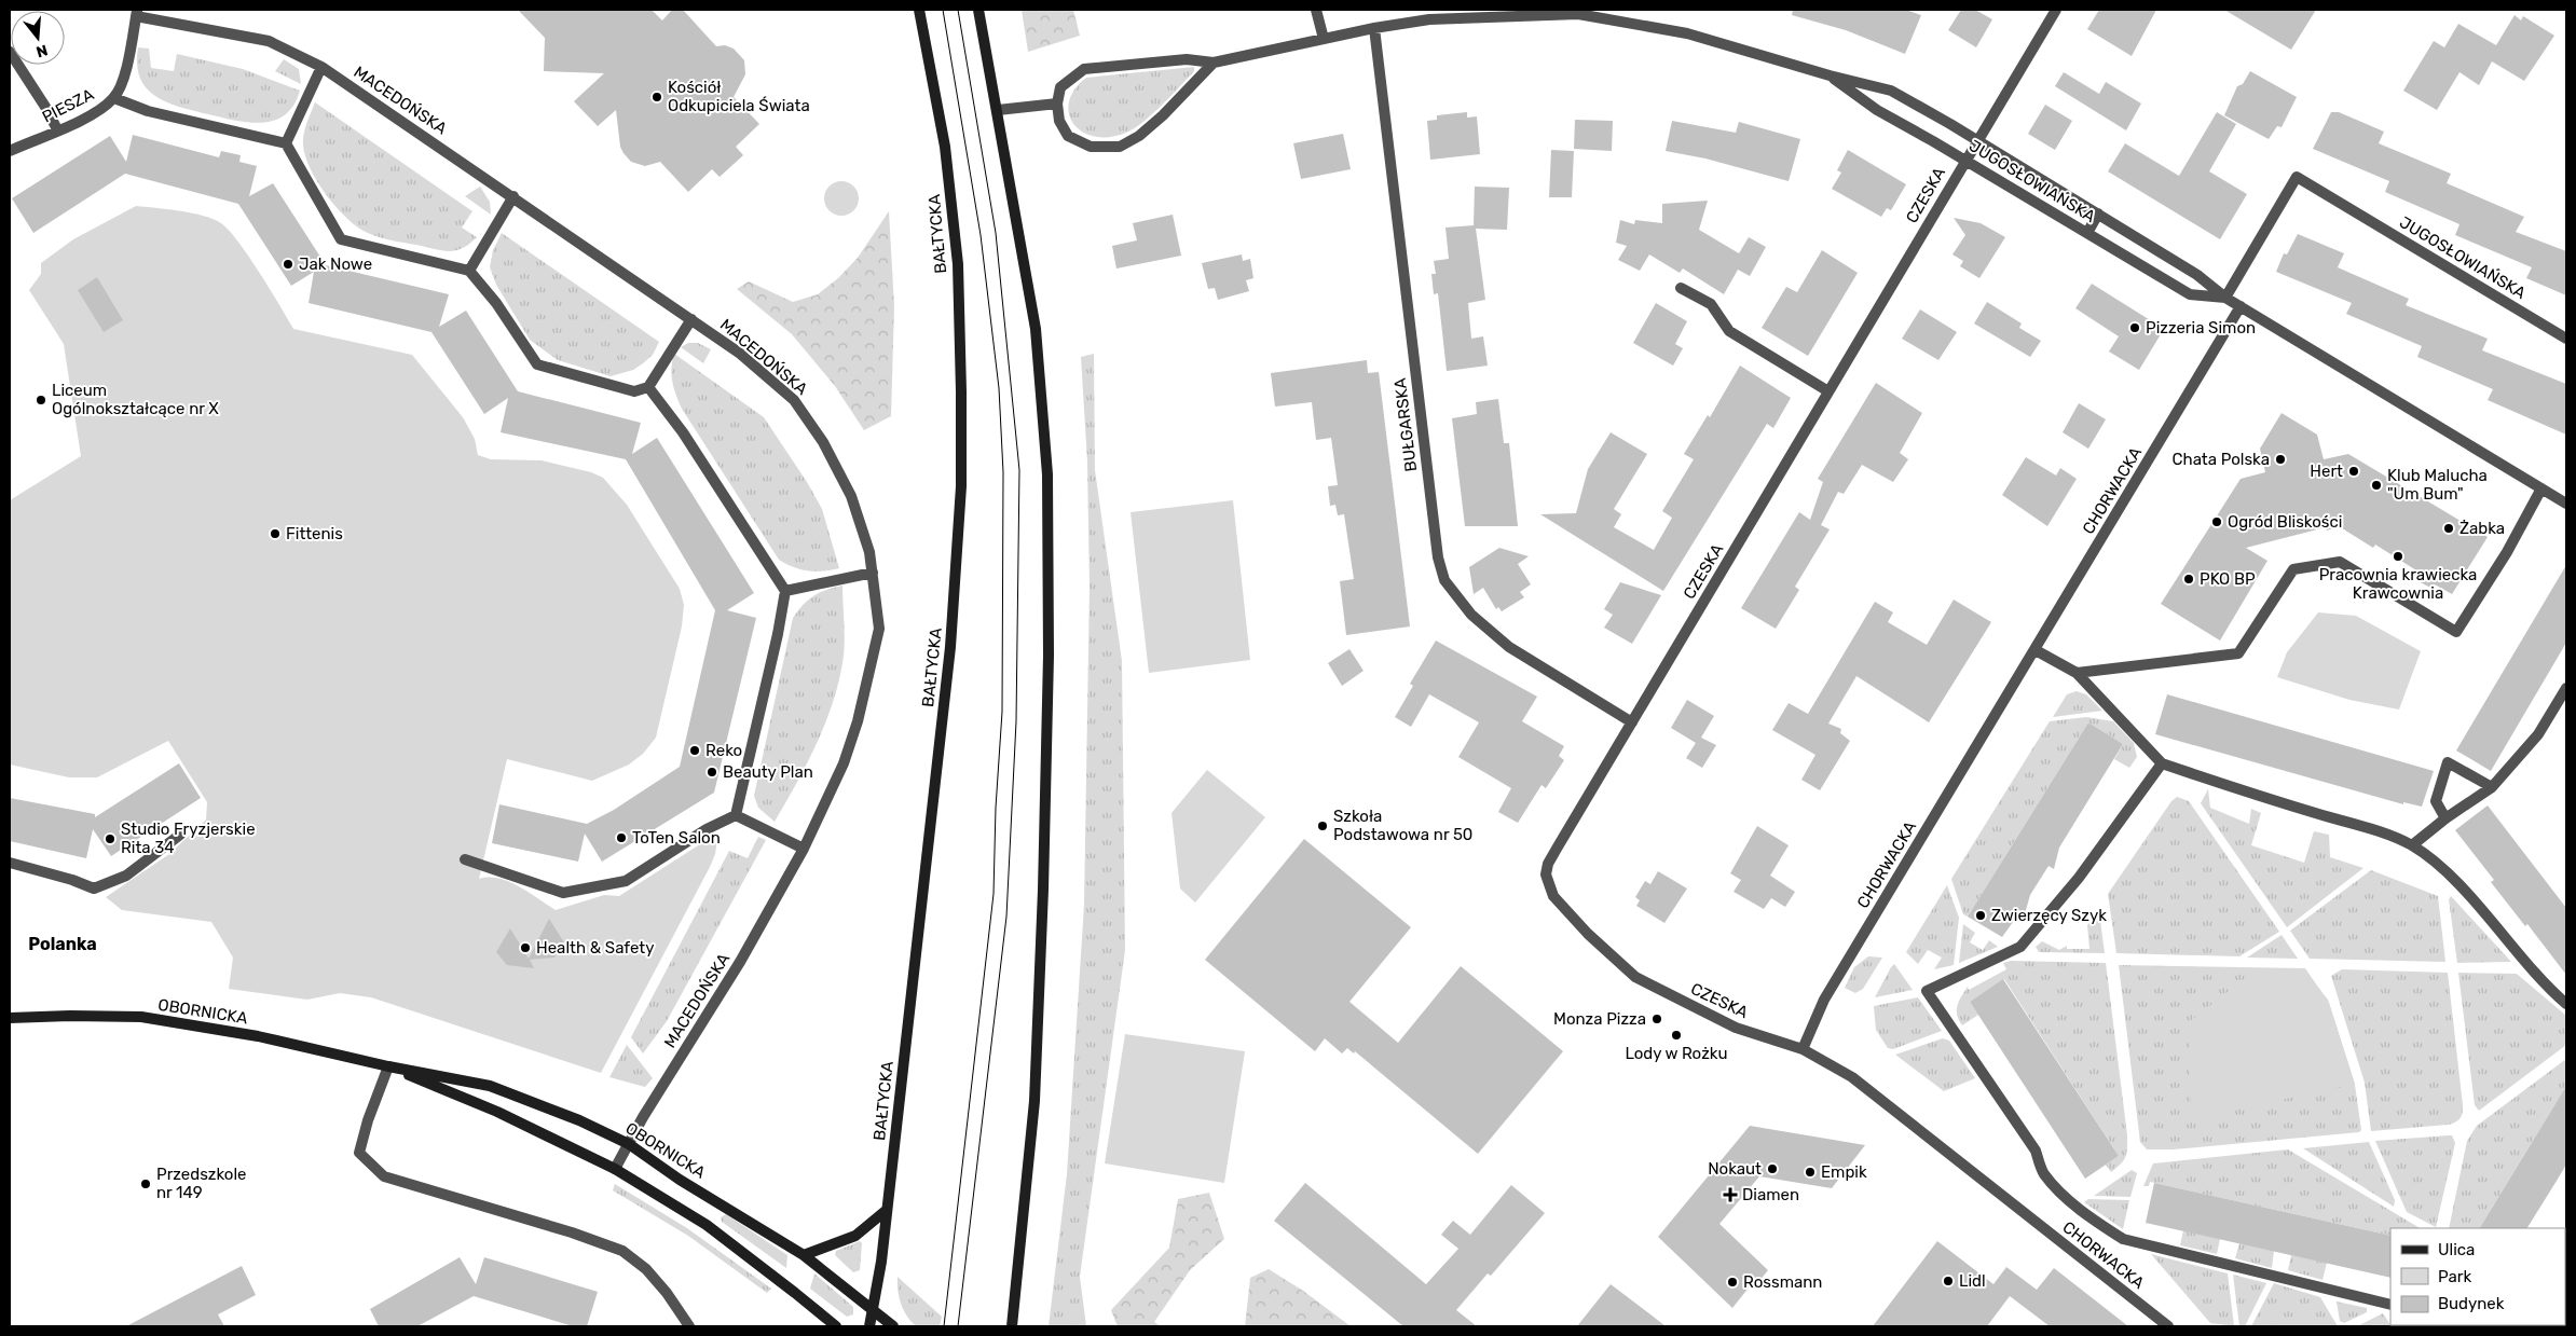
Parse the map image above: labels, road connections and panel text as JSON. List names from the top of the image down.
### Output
{
  "streets": {
    "main road": ["BAŁTYCKA", "OBORNICKA"],
    "street": [
      "MACEDOŃSKA",
      "PIESZA",
      "JUGOSŁOWIAŃSKA",
      "CZESKA",
      "BUŁGARSKA",
      "CHORWACKA"
    ]
  },
  "crossings": [
    ["MACEDOŃSKA", "PIESZA"],
    ["MACEDOŃSKA", "OBORNICKA"],
    ["JUGOSŁOWIAŃSKA", "CZESKA"],
    ["JUGOSŁOWIAŃSKA", "BUŁGARSKA"],
    ["JUGOSŁOWIAŃSKA", "CHORWACKA"],
    ["CZESKA", "BUŁGARSKA"],
    ["CZESKA", "CHORWACKA"],
    ["BAŁTYCKA", "OBORNICKA"]
  ],
  "districts": ["Polanka"],
  "places": {
    "other": [
      "Kościół Odkupiciela Świata",
      "Jak Nowe",
      "Pizzeria Simon",
      "Liceum Ogólnokształcące nr X",
      "Chata Polska",
      "Hert",
      "Klub Malucha \"Um Bum\"",
      "Ogród Bliskości",
      "Żabka",
      "Fittenis",
      "Pracownia krawiecka Krawcownia",
      "PKO BP",
      "Reko",
      "Beauty Plan",
      "Szkoła Podstawowa nr 50",
      "ToTen Salon",
      "Studio Fryzjerskie Rita 34",
      "Zwierzęcy Szyk",
      "Health & Safety",
      "Monza Pizza",
      "Lody w Rożku",
      "Nokaut",
      "Empik",
      "Przedszkole nr 149",
      "Lidl",
      "Rossmann"
    ],
    "health": ["Diamen"]
  },
  "legend": ["Ulica", "Park", "Budynek"],
  "north": "bottom"
}
